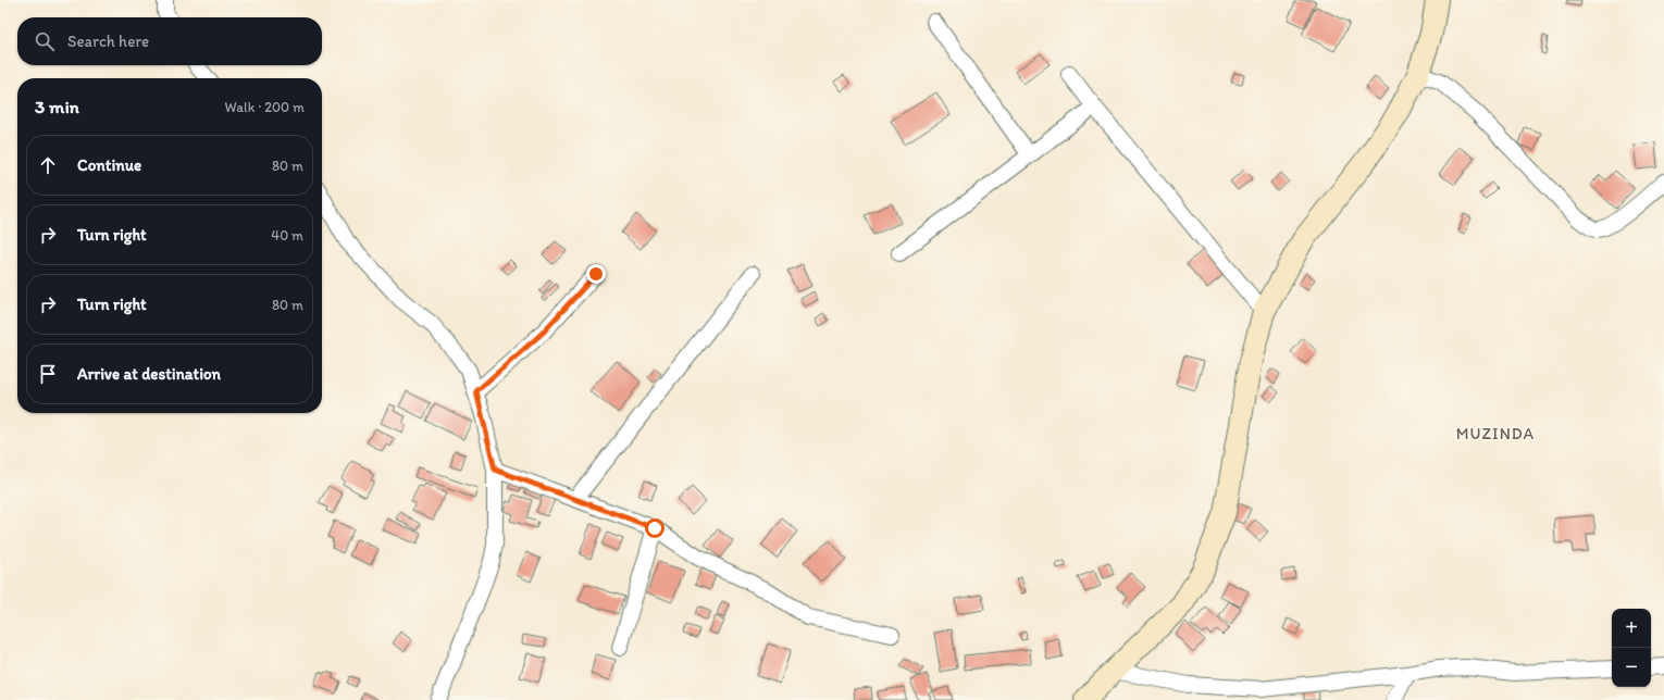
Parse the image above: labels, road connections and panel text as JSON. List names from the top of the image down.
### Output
{
  "districts": ["MUZINDA"],
  "page": {
    "search": "Search here",
    "heading": ["3 min", "Walk · 200 m"],
    "list": [
      ["Continue", "80 m"],
      ["Turn right", "40 m"],
      ["Turn right", "80 m"],
      "Arrive at destination"
    ],
    "map_buttons": ["+", "−"]
  }
}
